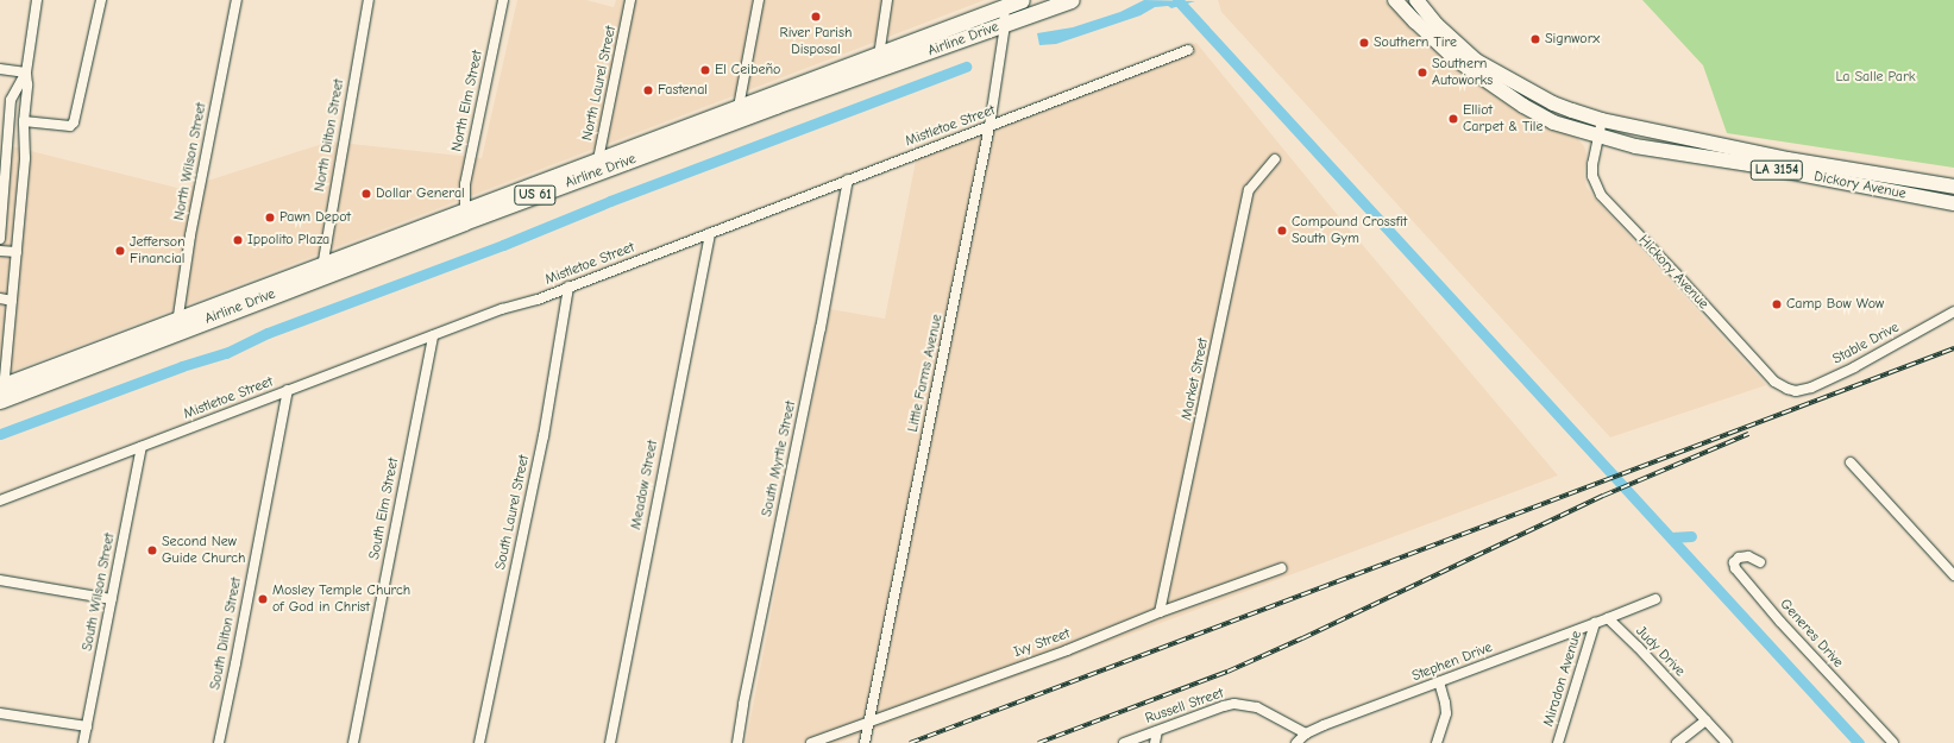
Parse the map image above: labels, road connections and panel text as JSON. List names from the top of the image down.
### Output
{
  "streets": {
    "highway": ["Airline Drive", "US 61"],
    "main road": ["LA 3154", "Dickory Avenue"],
    "street": [
      "North Laurel Street",
      "North Elm Street",
      "Mistletoe Street",
      "North Dilton Street",
      "North Wilson Street",
      "Hickory Avenue",
      "Stable Drive",
      "Little Farms Avenue",
      "Market Street",
      "South Myrtle Street",
      "Meadow Street",
      "South Elm Street",
      "South Laurel Street",
      "South Wilson Street",
      "South Dilton Street",
      "Generes Drive",
      "Ivy Street",
      "Judy Drive",
      "Stephen Drive",
      "Miradon Avenue",
      "Russell Street"
    ]
  },
  "crossings": [
    ["Airline Drive", "North Laurel Street"],
    ["Airline Drive", "North Elm Street"],
    ["Airline Drive", "North Dilton Street"],
    ["Airline Drive", "North Wilson Street"],
    ["Airline Drive", "Little Farms Avenue"],
    ["Mistletoe Street", "Little Farms Avenue"],
    ["Mistletoe Street", "South Myrtle Street"],
    ["Mistletoe Street", "Meadow Street"],
    ["Mistletoe Street", "South Elm Street"],
    ["Mistletoe Street", "South Laurel Street"],
    ["Mistletoe Street", "South Wilson Street"],
    ["Mistletoe Street", "South Dilton Street"],
    ["LA 3154", "Dickory Avenue"],
    ["LA 3154", "Hickory Avenue"],
    ["Dickory Avenue", "Hickory Avenue"],
    ["Hickory Avenue", "Stable Drive"],
    ["Little Farms Avenue", "Ivy Street"],
    ["Market Street", "Ivy Street"],
    ["Judy Drive", "Stephen Drive"],
    ["Stephen Drive", "Miradon Avenue"],
    ["Stephen Drive", "Russell Street"]
  ],
  "parks": ["La Salle Park"],
  "places": [
    "River Parish Disposal",
    "Signworx",
    "Southern Tire",
    "El Ceibeño",
    "Southern Autoworks",
    "Fastenal",
    "Elliot Carpet & Tile",
    "Dollar General",
    "Pawn Depot",
    "Compound Crossfit South Gym",
    "Ippolito Plaza",
    "Jefferson Financial",
    "Camp Bow Wow",
    "Second New Guide Church",
    "Mosley Temple Church of God in Christ"
  ]
}
